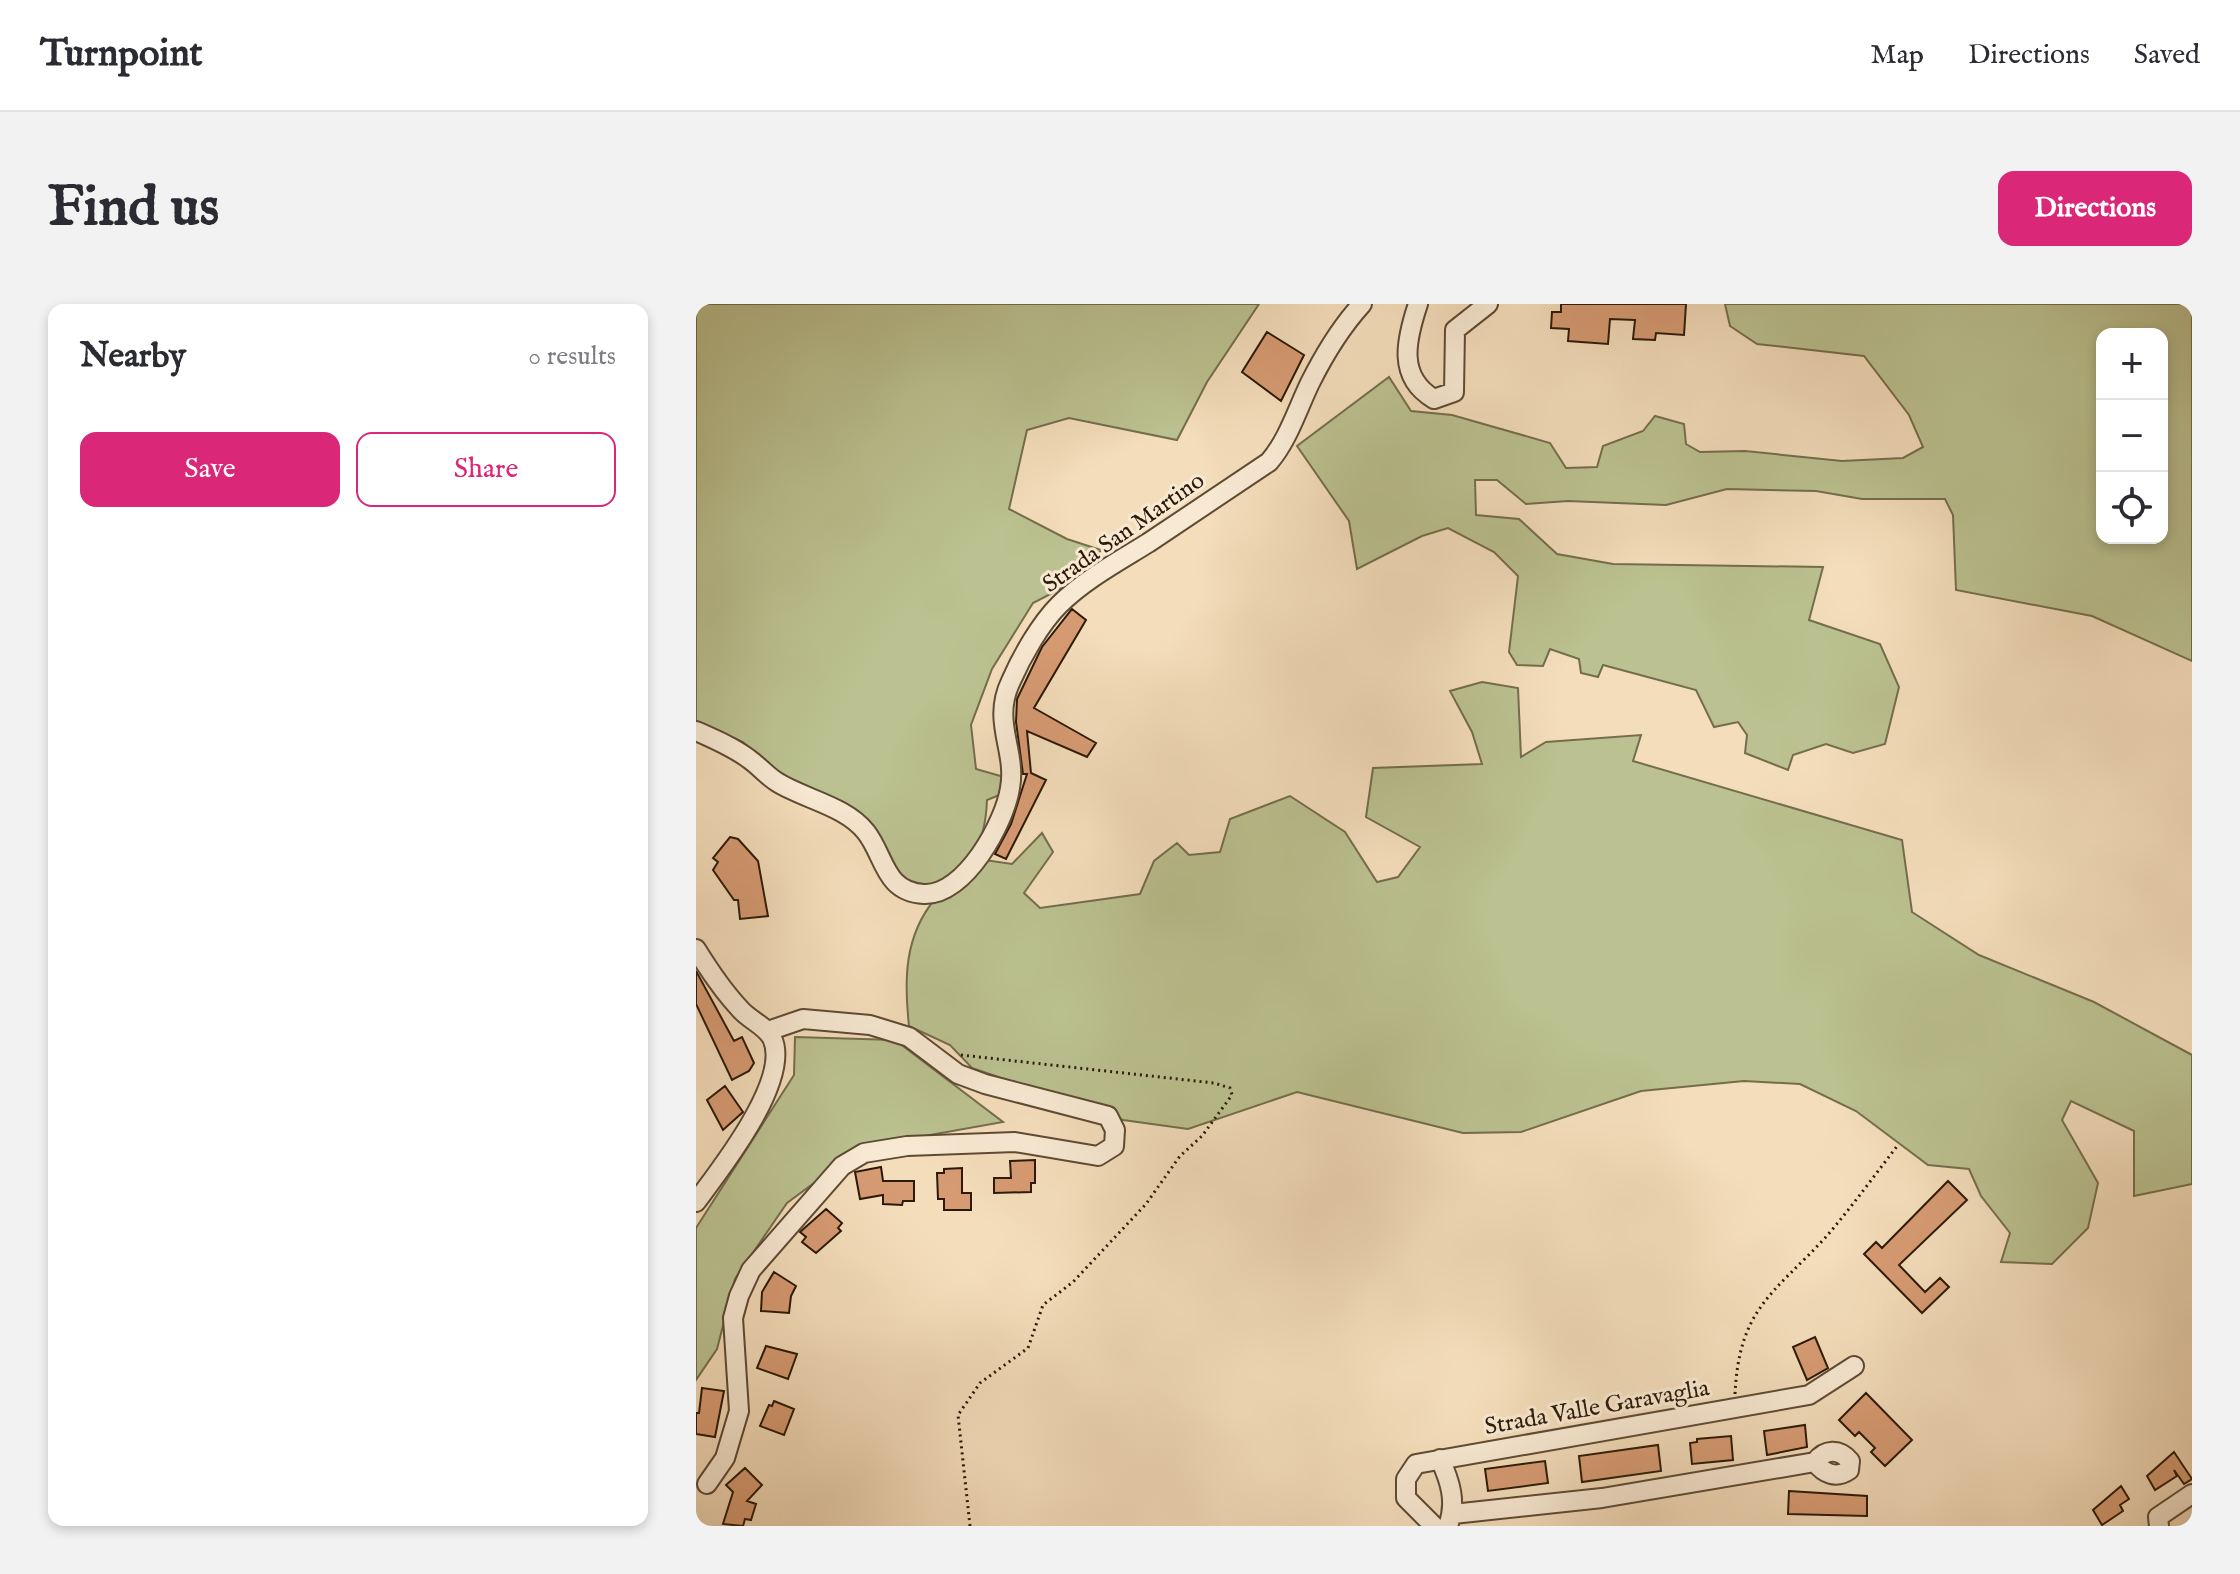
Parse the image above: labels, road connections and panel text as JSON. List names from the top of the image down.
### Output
{
  "streets": {
    "street": ["Strada San Martino", "Strada Valle Garavaglia"]
  },
  "page": {
    "header": "Turnpoint",
    "nav": ["Map", "Directions", "Saved"],
    "buttons": [
      "Directions",
      ["Save", "Share"]
    ],
    "title": "Find us",
    "heading": ["Nearby", "0 results"],
    "map_buttons": ["+", "−"]
  }
}
